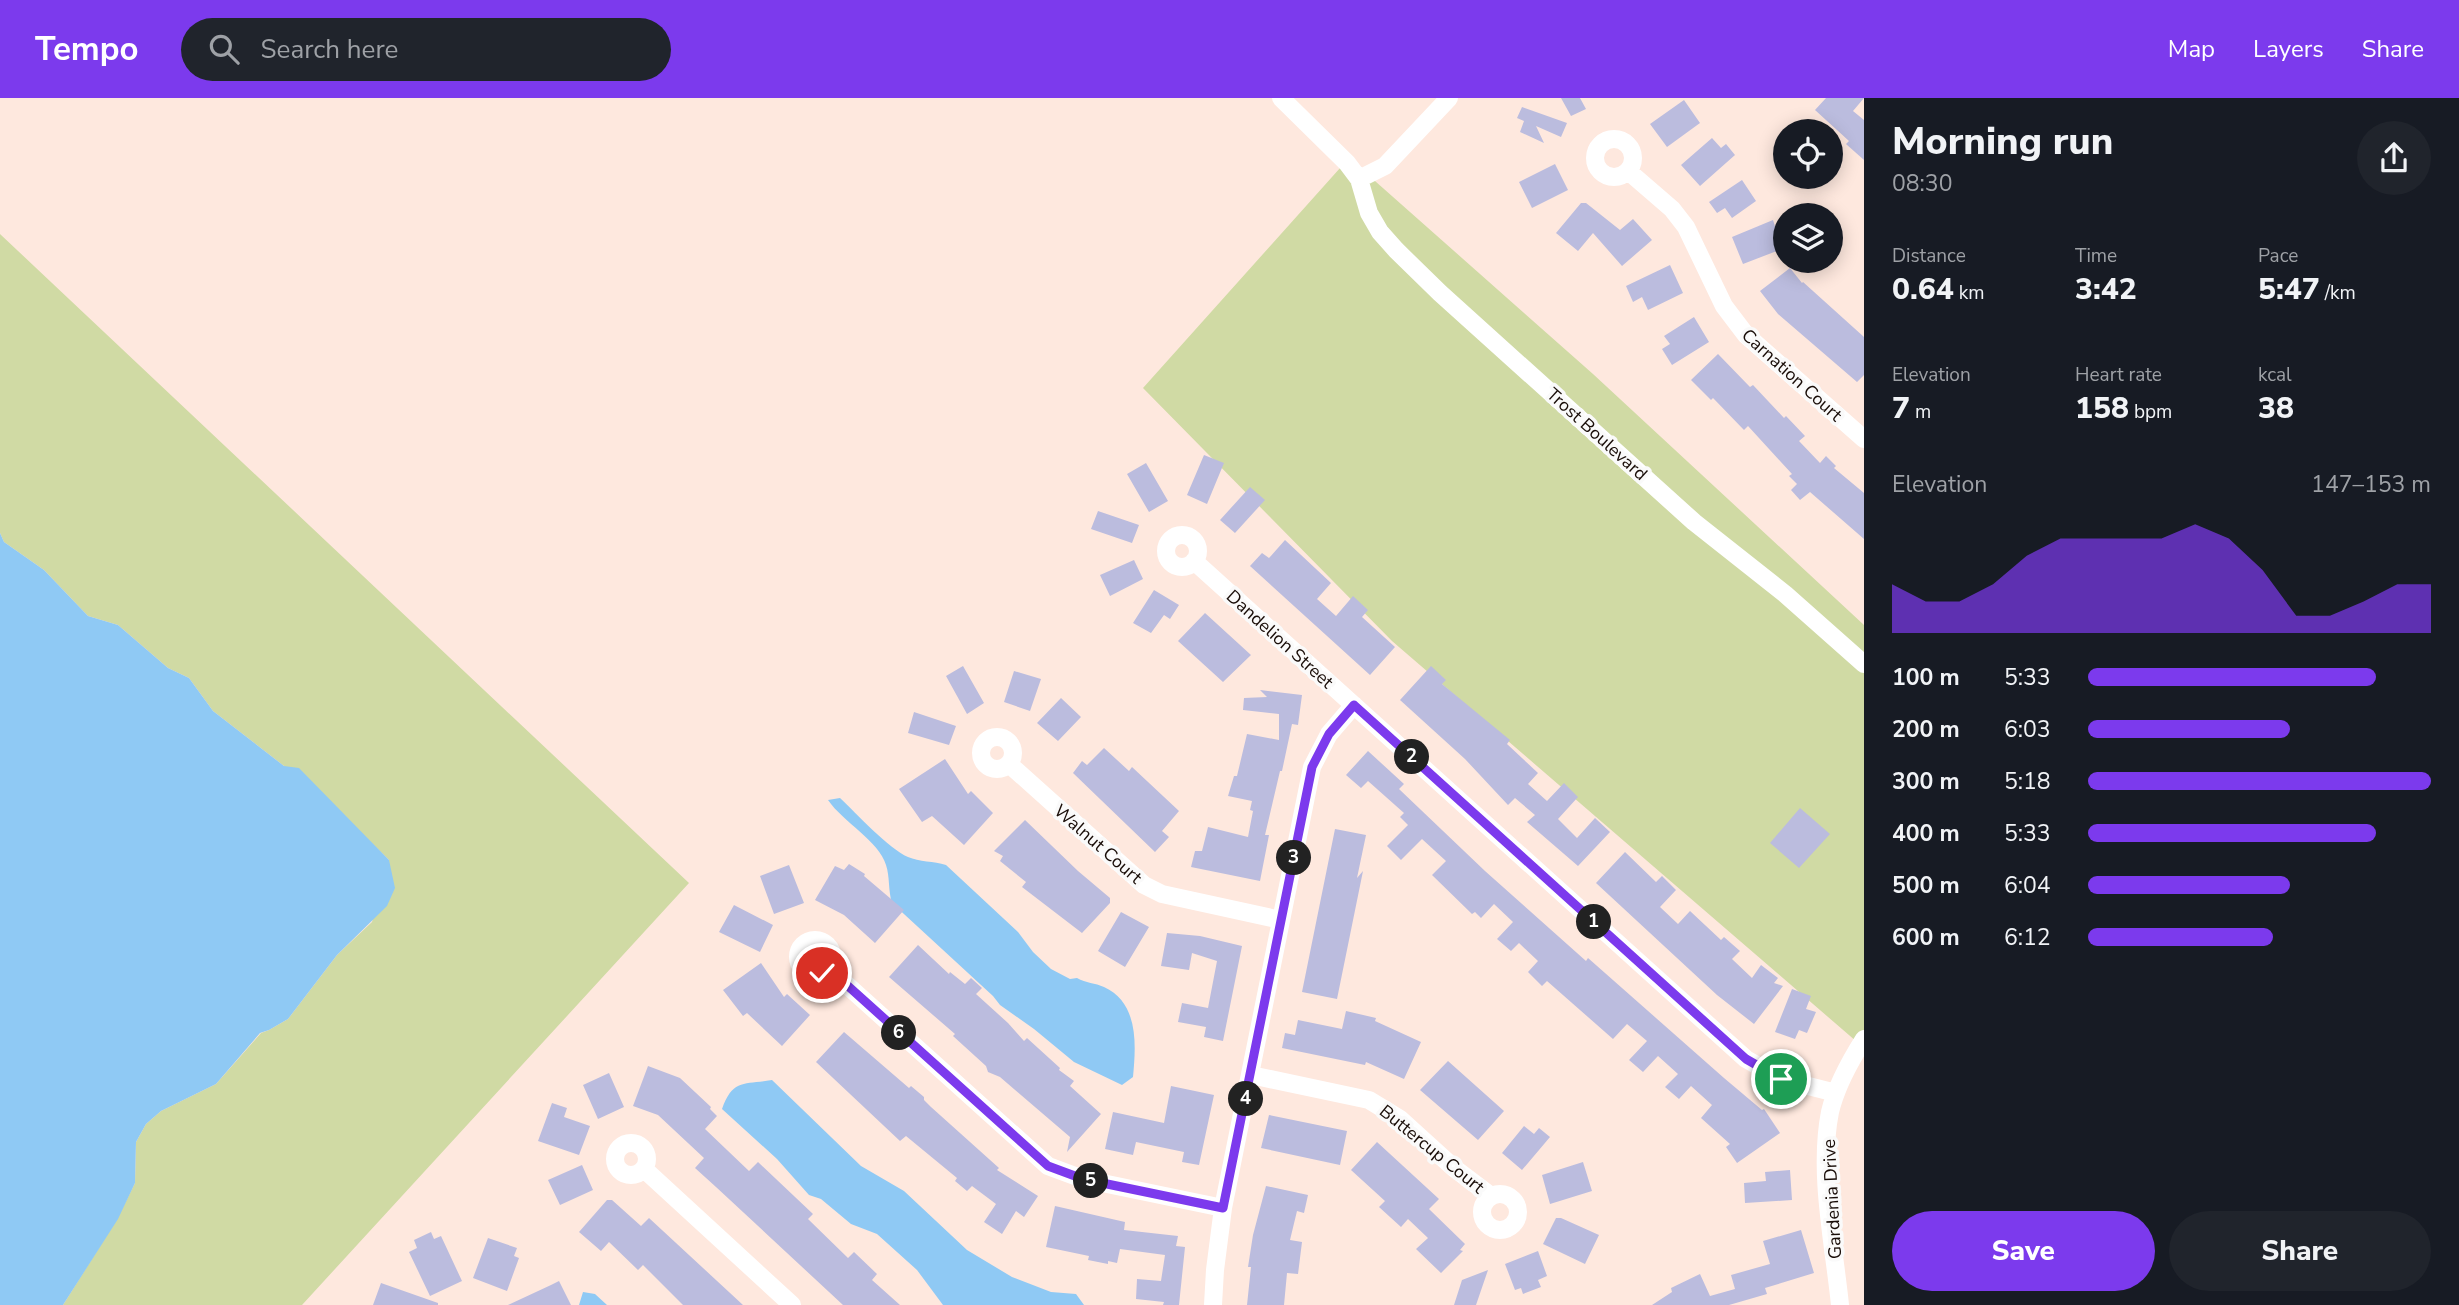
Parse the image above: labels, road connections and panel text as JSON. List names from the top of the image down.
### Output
{
  "streets": {
    "street": [
      "Carnation Court",
      "Trost Boulevard",
      "Dandelion Street",
      "Walnut Court",
      "Buttercup Court",
      "Gardenia Drive"
    ]
  },
  "crossings": [
    ["Dandelion Street", "Gardenia Drive"]
  ],
  "page": {
    "header": "Tempo",
    "search": "Search here",
    "nav": ["Map", "Layers", "Share"],
    "heading": ["Morning run", "08:30"],
    "stats": [
      ["Distance", "0.64 km"],
      ["Time", "3:42"],
      ["Pace", "5:47 /km"],
      ["Elevation", "7 m"],
      ["Heart rate", "158 bpm"],
      ["kcal", "38"]
    ],
    "chart": ["Elevation", "147–153 m"],
    "list": [
      {
        "name": "100 m",
        "note": "5:33"
      },
      {
        "name": "200 m",
        "note": "6:03"
      },
      {
        "name": "300 m",
        "note": "5:18"
      },
      {
        "name": "400 m",
        "note": "5:33"
      },
      {
        "name": "500 m",
        "note": "6:04"
      },
      {
        "name": "600 m",
        "note": "6:12"
      }
    ],
    "pins": [
      "2",
      "3",
      "1",
      "6",
      "4",
      "5"
    ],
    "buttons": ["Save", "Share"]
  }
}
